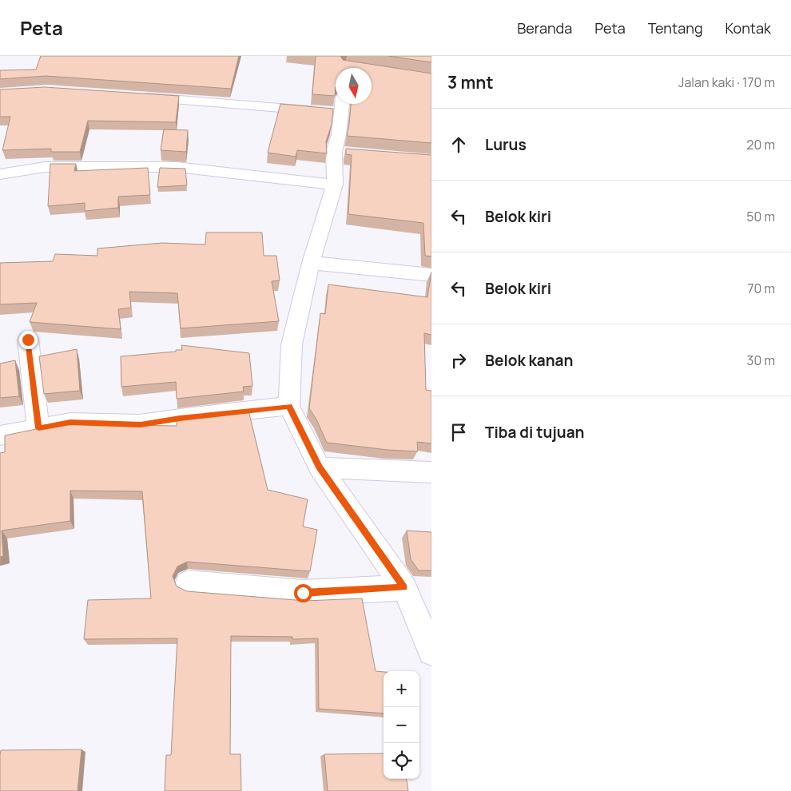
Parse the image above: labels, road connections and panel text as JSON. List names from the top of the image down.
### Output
{
  "north": "bottom",
  "page": {
    "header": "Peta",
    "nav": [
      "Beranda",
      "Peta",
      "Tentang",
      "Kontak"
    ],
    "heading": ["3 mnt", "Jalan kaki · 170 m"],
    "list": [
      ["Lurus", "20 m"],
      ["Belok kiri", "50 m"],
      ["Belok kiri", "70 m"],
      ["Belok kanan", "30 m"],
      "Tiba di tujuan"
    ],
    "map_buttons": ["+", "−"]
  }
}
